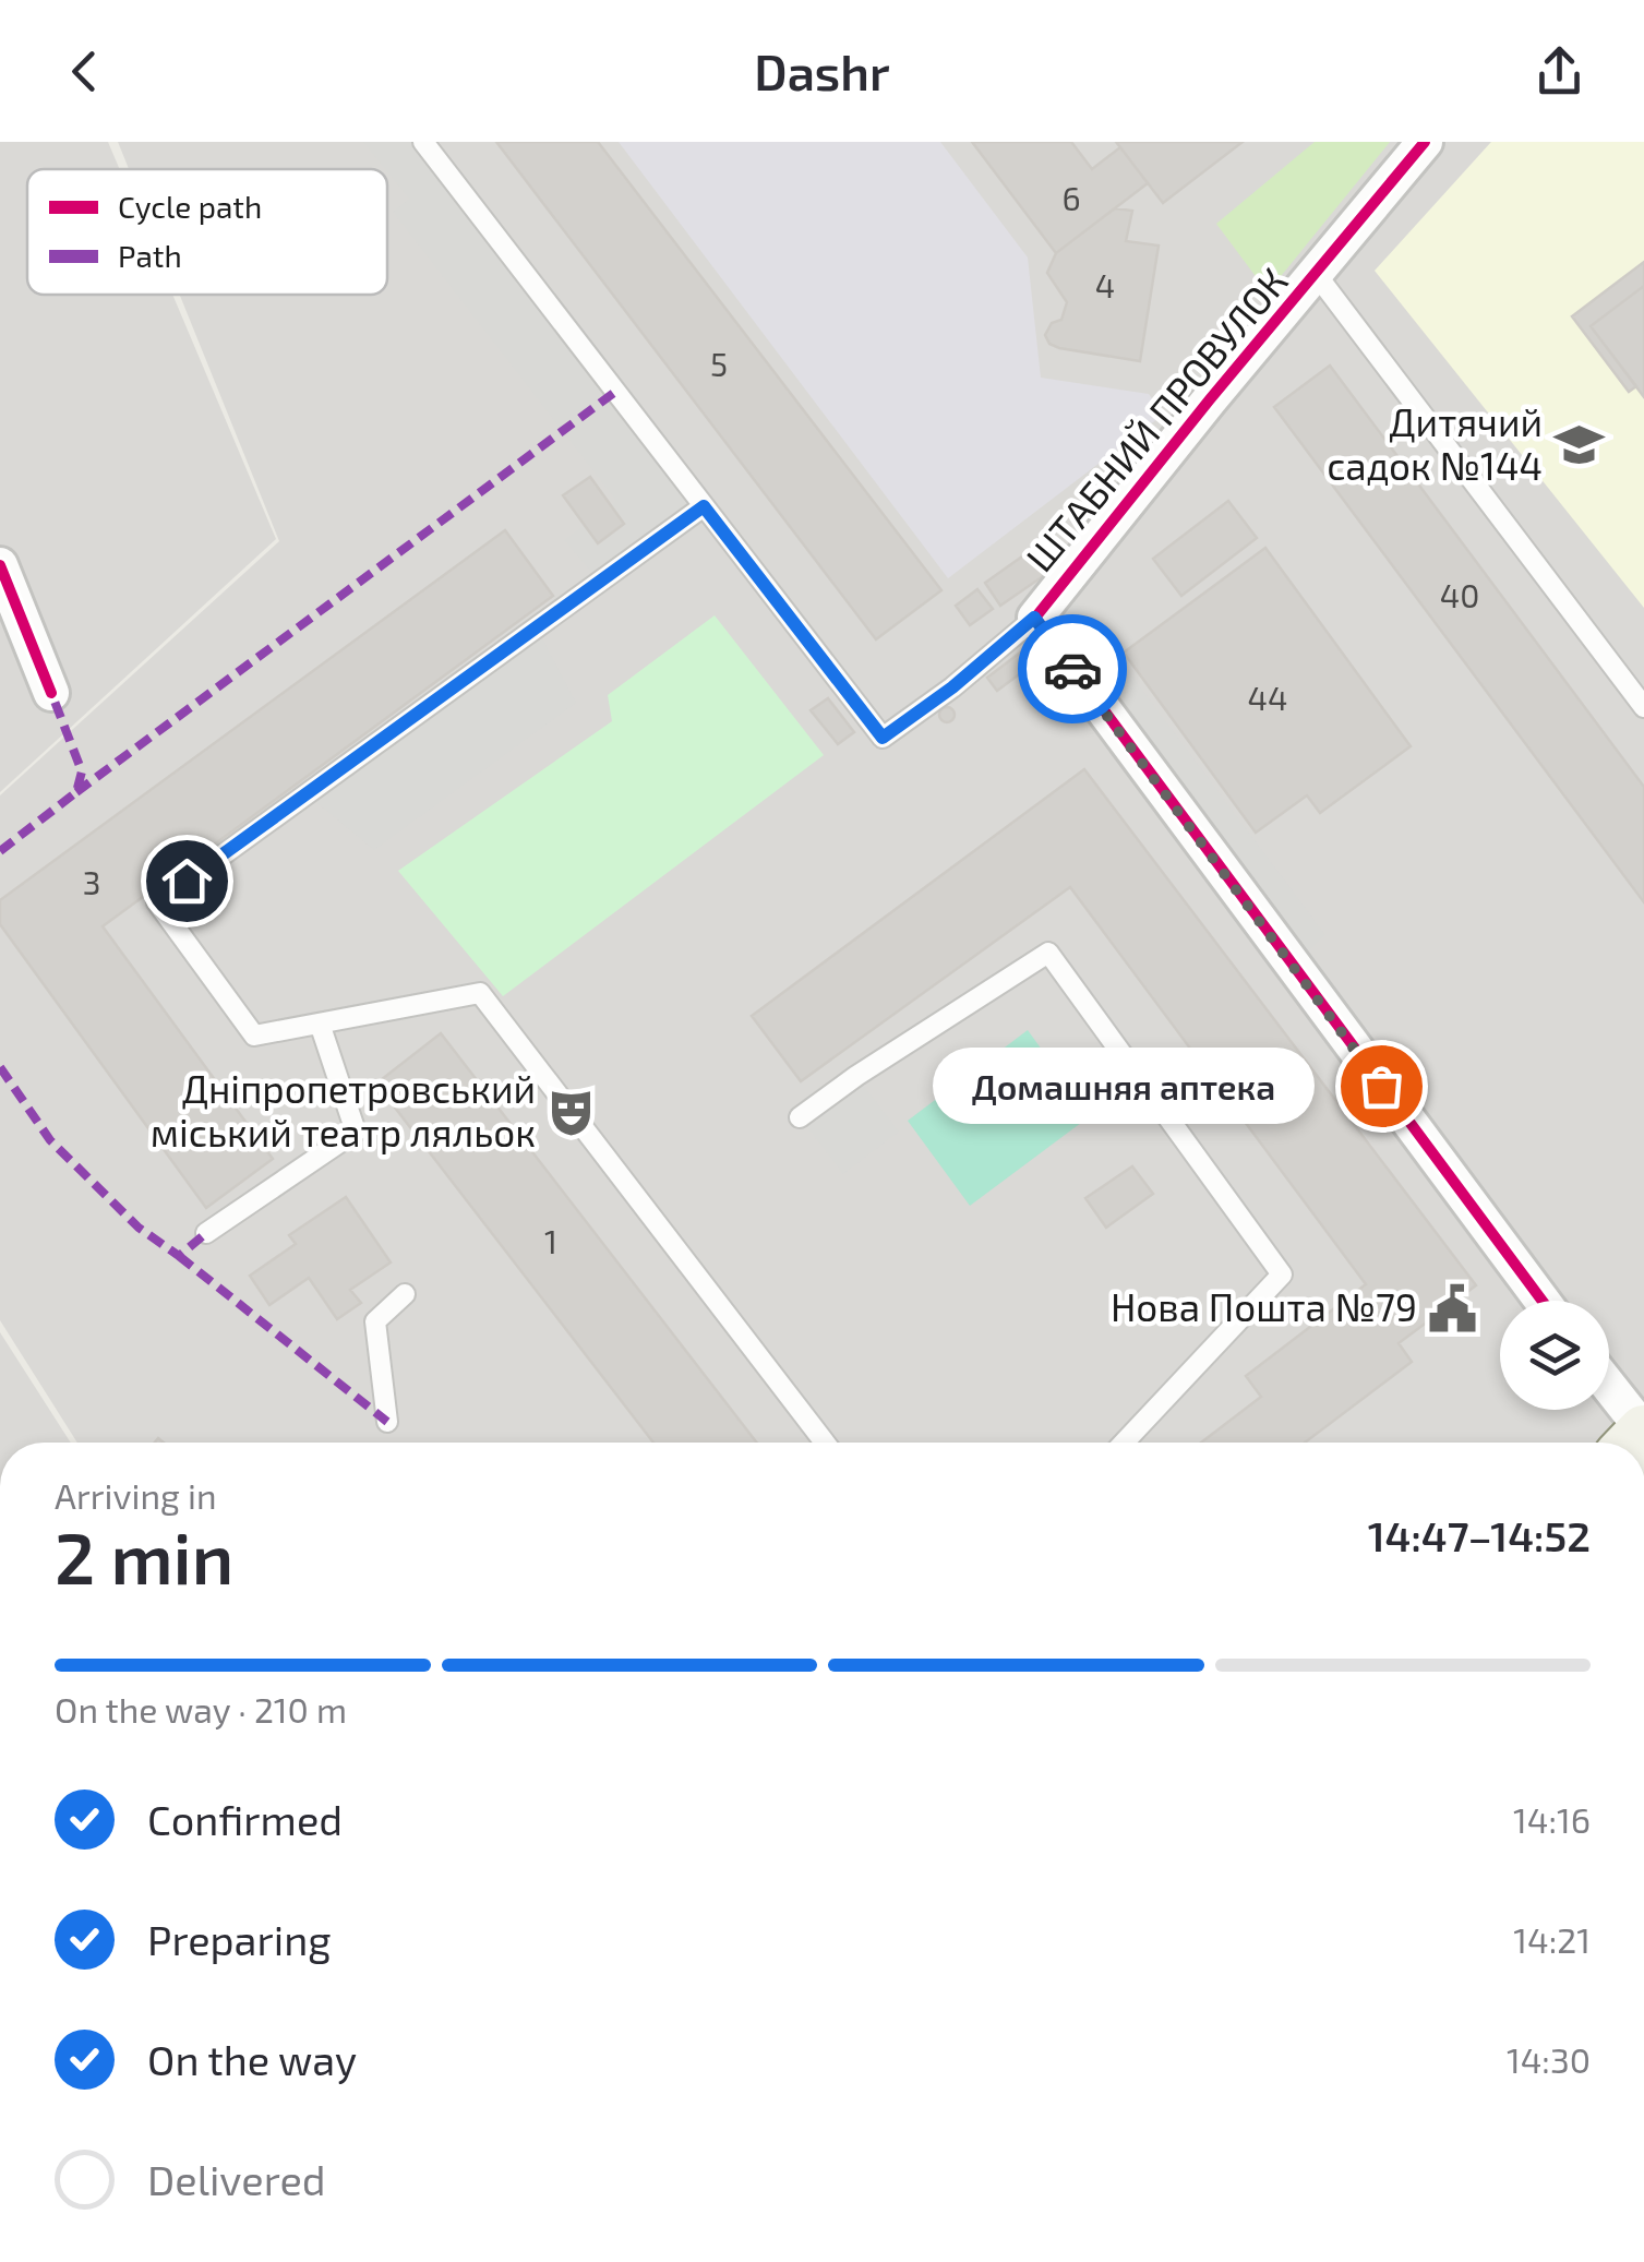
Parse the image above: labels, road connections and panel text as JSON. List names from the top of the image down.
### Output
{
  "streets": {
    "street": ["ШТАБНИЙ ПРОВУЛОК"]
  },
  "places": {
    "school or university": ["Дитячий садок №144"],
    "other": ["Домашняя аптека"],
    "theatre": ["Дніпропетровський міський театр ляльок"],
    "public building": ["Нова Пошта №79"]
  },
  "house_numbers": [
    "6",
    "4",
    "5",
    "40",
    "44",
    "3",
    "1"
  ],
  "legend": ["Cycle path", "Path"],
  "page": {
    "header": "Dashr",
    "bubble": "Домашняя аптека",
    "heading": ["2 min", "Arriving in", "14:47–14:52"],
    "bar": "On the way · 210 m",
    "list": [
      ["Confirmed", "14:16"],
      ["Preparing", "14:21"],
      ["On the way", "14:30"],
      "Delivered"
    ]
  }
}
